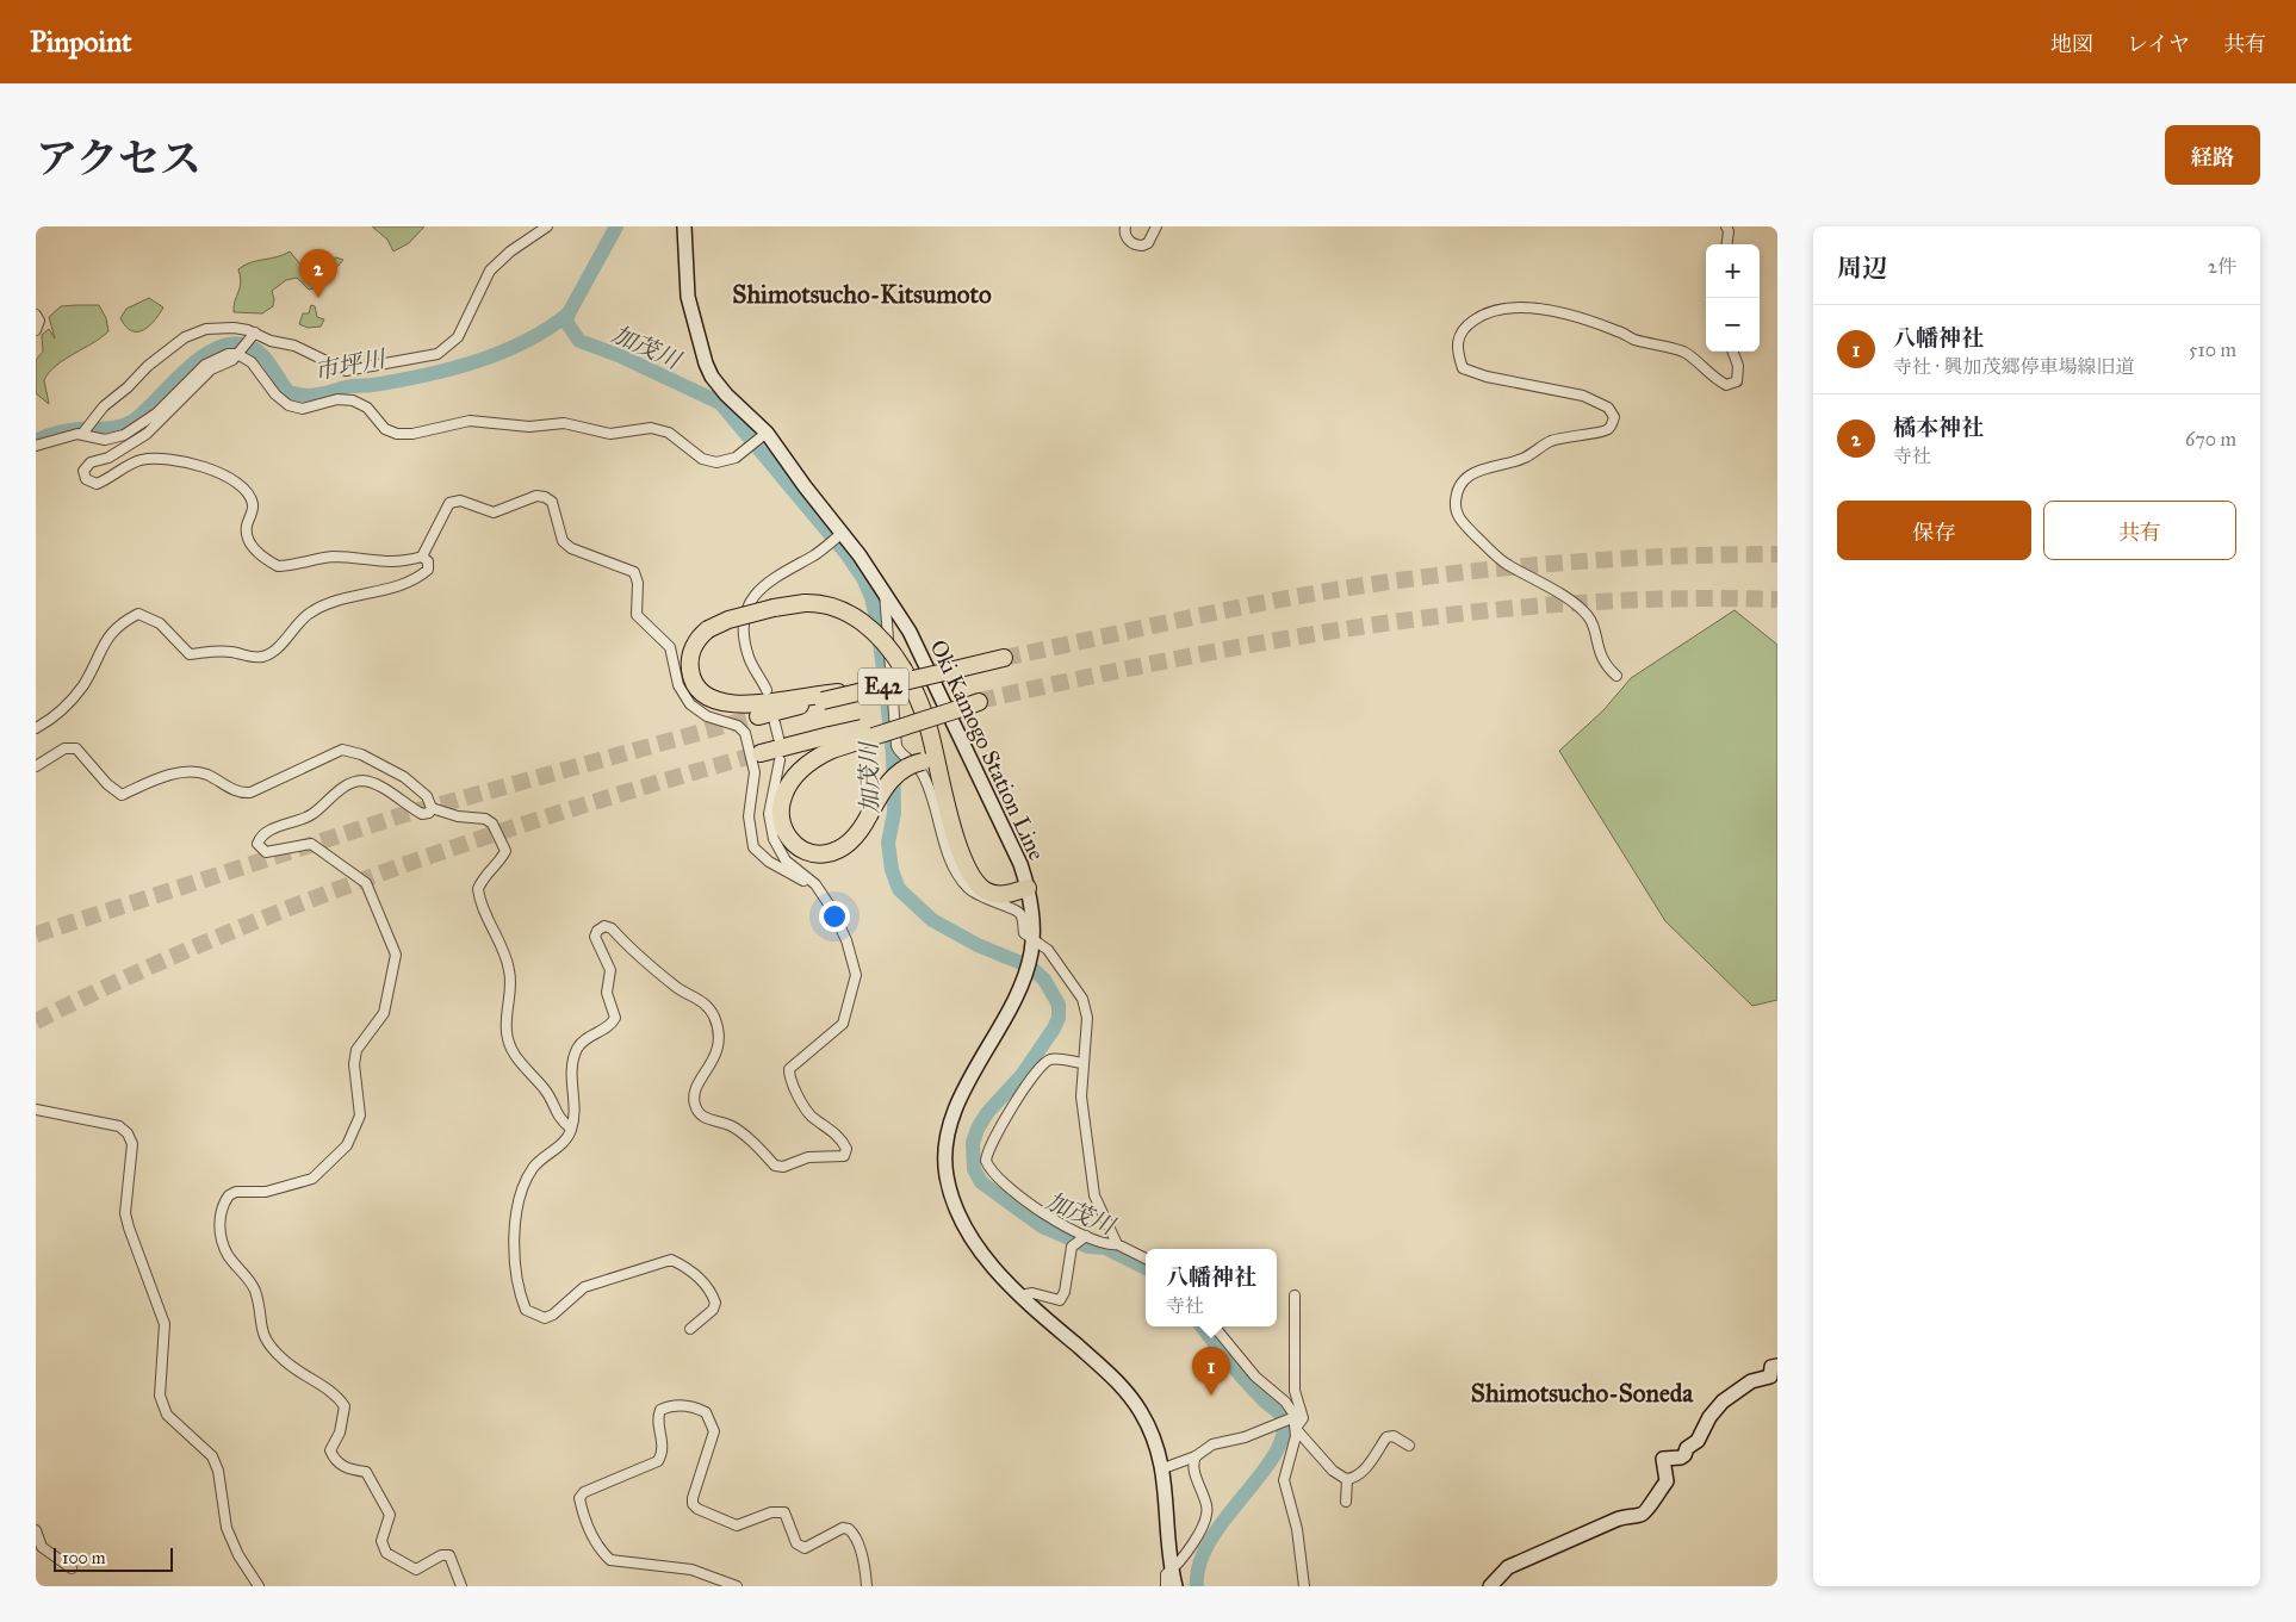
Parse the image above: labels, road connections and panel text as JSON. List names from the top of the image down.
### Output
{
  "streets": {
    "highway": ["E42"],
    "main road": ["Oki Kamogo Station Line"]
  },
  "districts": ["Shimotsucho-Kitsumoto", "Shimotsucho-Soneda"],
  "water": ["加茂川", "市坪川"],
  "scale_bar": "100 m",
  "page": {
    "header": "Pinpoint",
    "nav": ["地図", "レイヤ", "共有"],
    "title": "アクセス",
    "buttons": [
      "経路",
      ["保存", "共有"]
    ],
    "heading": ["周辺", "2件"],
    "map_buttons": ["+", "−"],
    "pins": ["2", "1"],
    "list": [
      {
        "mark": "1",
        "name": "八幡神社",
        "note": "寺社 · 興加茂郷停車場線旧道",
        "value": "510 m"
      },
      {
        "mark": "2",
        "name": "橘本神社",
        "note": "寺社",
        "value": "670 m"
      }
    ],
    "popup": ["八幡神社", "寺社"],
    "scale": "100 m"
  }
}
